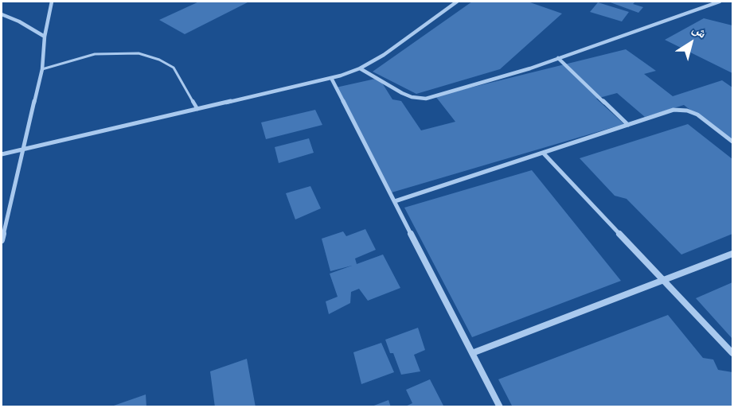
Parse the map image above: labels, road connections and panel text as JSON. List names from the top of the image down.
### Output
{
  "north": "top right"
}
